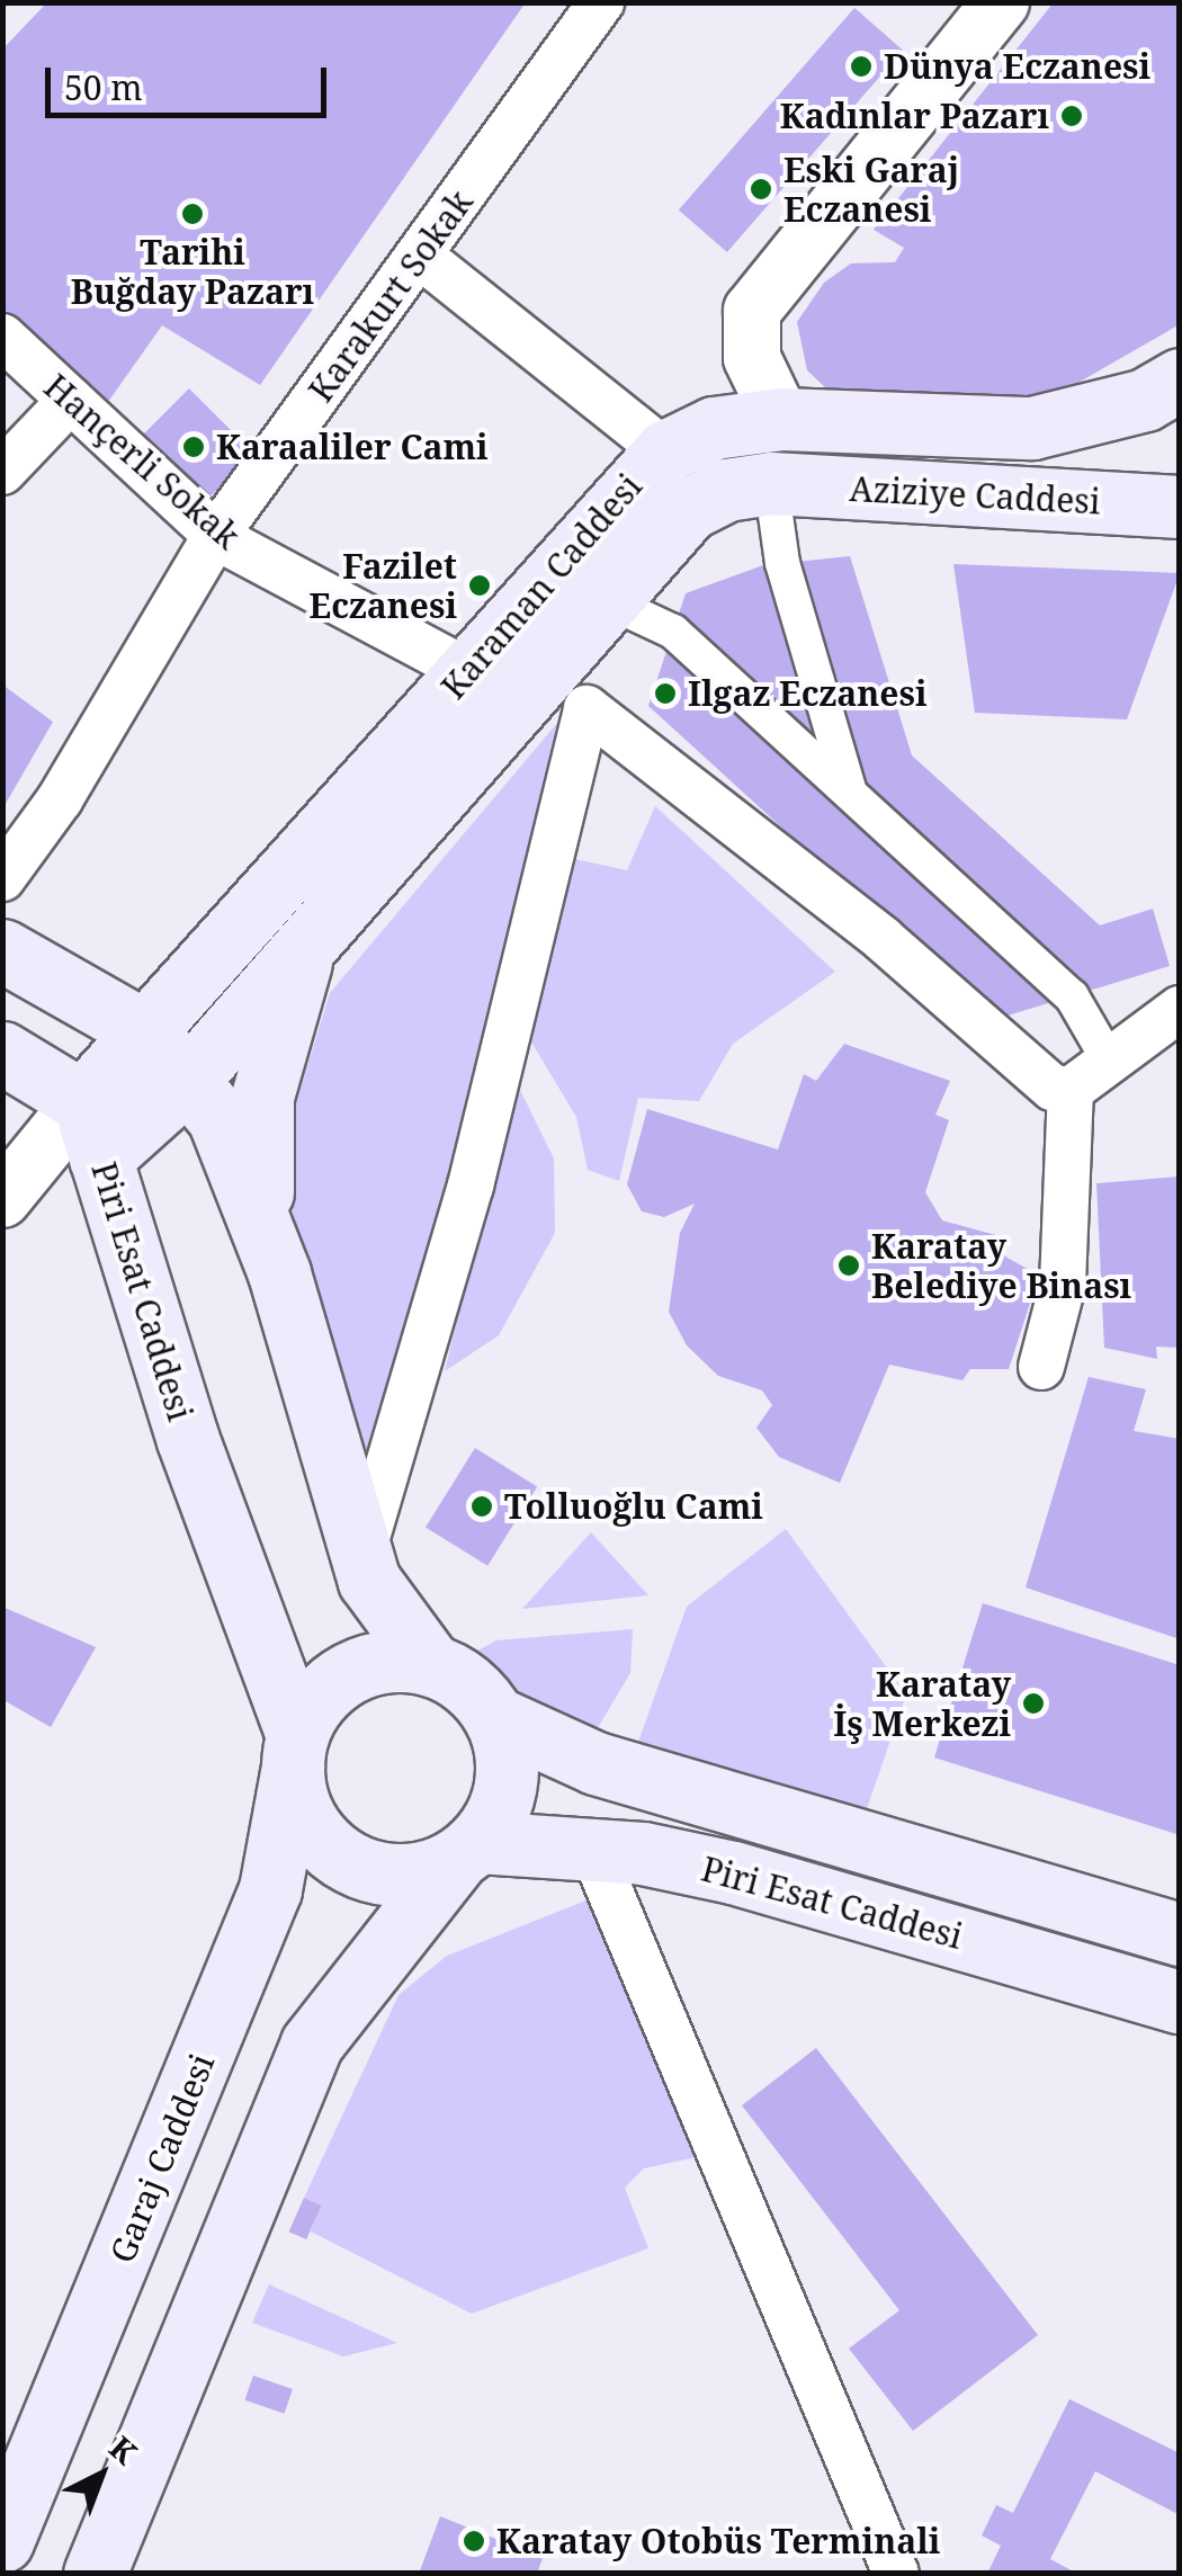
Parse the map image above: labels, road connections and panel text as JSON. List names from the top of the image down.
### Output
{
  "streets": {
    "main road": [
      "Aziziye Caddesi",
      "Karaman Caddesi",
      "Piri Esat Caddesi",
      "Garaj Caddesi"
    ],
    "street": ["Karakurt Sokak", "Hançerli Sokak"]
  },
  "crossings": [
    ["Karakurt Sokak", "Hançerli Sokak"],
    ["Hançerli Sokak", "Karaman Caddesi"],
    ["Aziziye Caddesi", "Karaman Caddesi"],
    ["Karaman Caddesi", "Piri Esat Caddesi"],
    ["Piri Esat Caddesi", "Garaj Caddesi"]
  ],
  "places": [
    "Dünya Eczanesi",
    "Kadınlar Pazarı",
    "Eski Garaj Eczanesi",
    "Tarihi Buğday Pazarı",
    "Karaaliler Cami",
    "Fazilet Eczanesi",
    "Ilgaz Eczanesi",
    "Karatay Belediye Binası",
    "Tolluoğlu Cami",
    "Karatay İş Merkezi",
    "Karatay Otobüs Terminali"
  ],
  "scale_bar": "50 m",
  "north": "top right"
}
